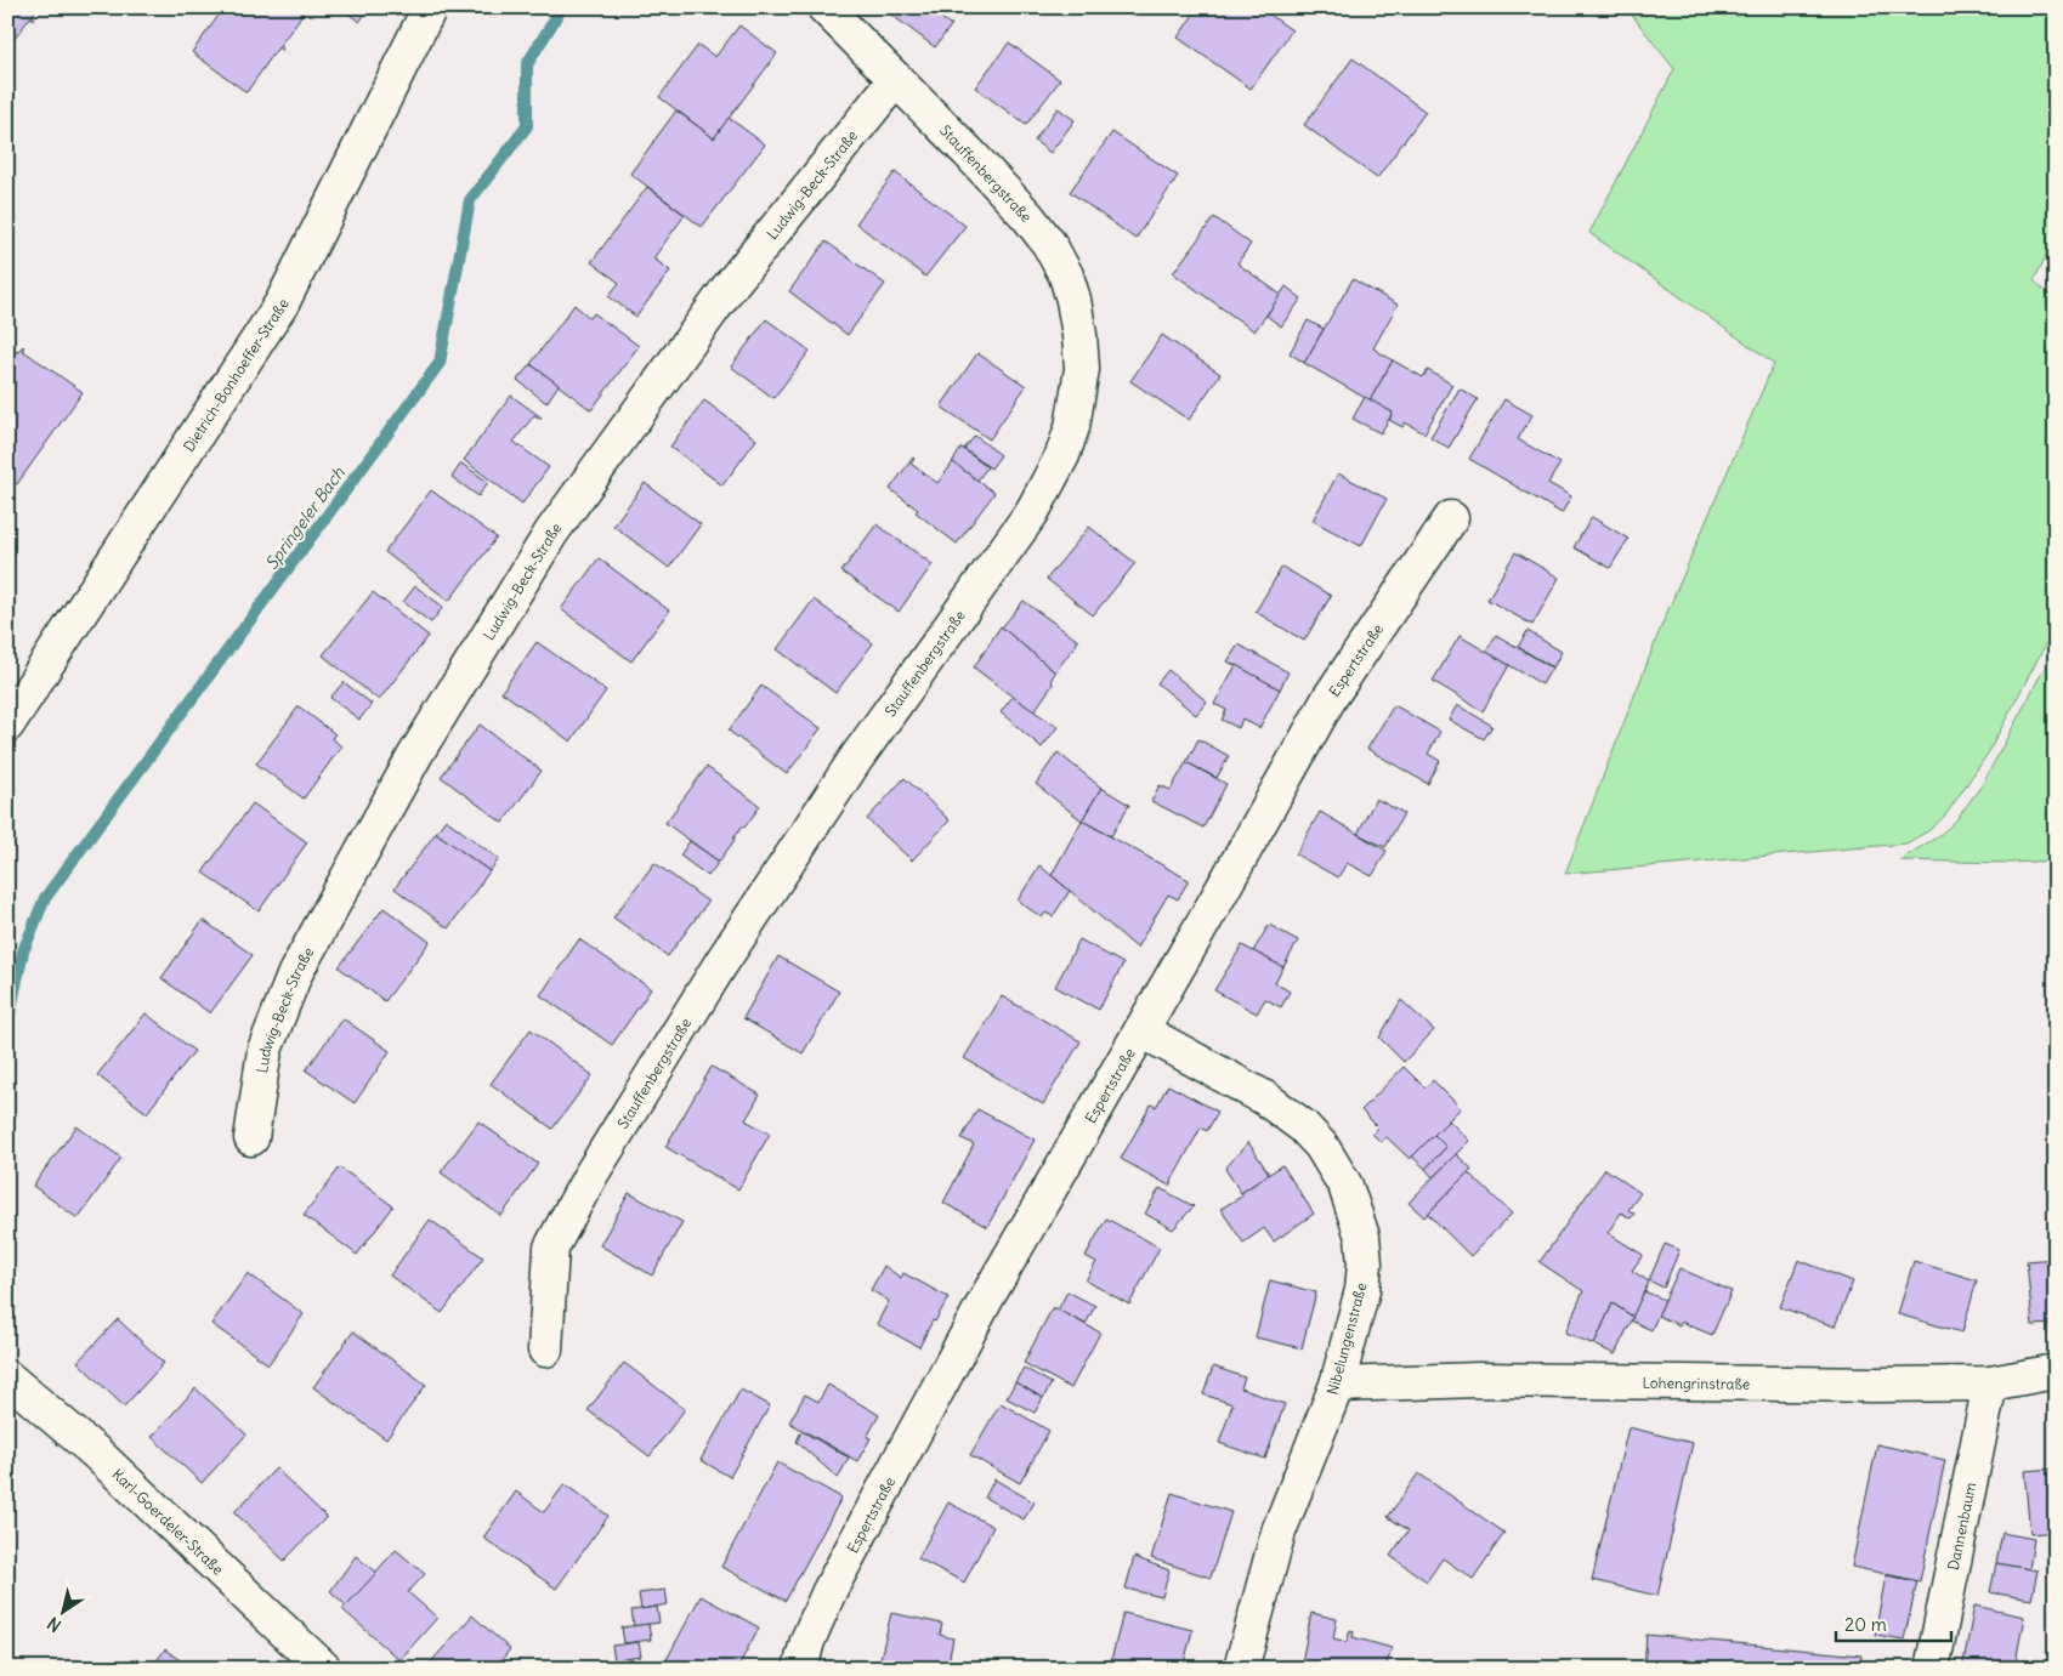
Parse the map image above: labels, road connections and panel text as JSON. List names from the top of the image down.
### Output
{
  "streets": {
    "street": [
      "Stauffenbergstraße",
      "Ludwig-Beck-Straße",
      "Dietrich-Bonhoeffer-Straße",
      "Espertstraße",
      "Nibelungenstraße",
      "Lohengrinstraße",
      "Karl-Goerdeler-Straße",
      "Dannenbaum"
    ]
  },
  "crossings": [
    ["Stauffenbergstraße", "Ludwig-Beck-Straße"],
    ["Espertstraße", "Nibelungenstraße"],
    ["Nibelungenstraße", "Lohengrinstraße"],
    ["Lohengrinstraße", "Dannenbaum"]
  ],
  "water": ["Springeler Bach"],
  "scale_bar": "20 m",
  "north": "bottom left"
}
